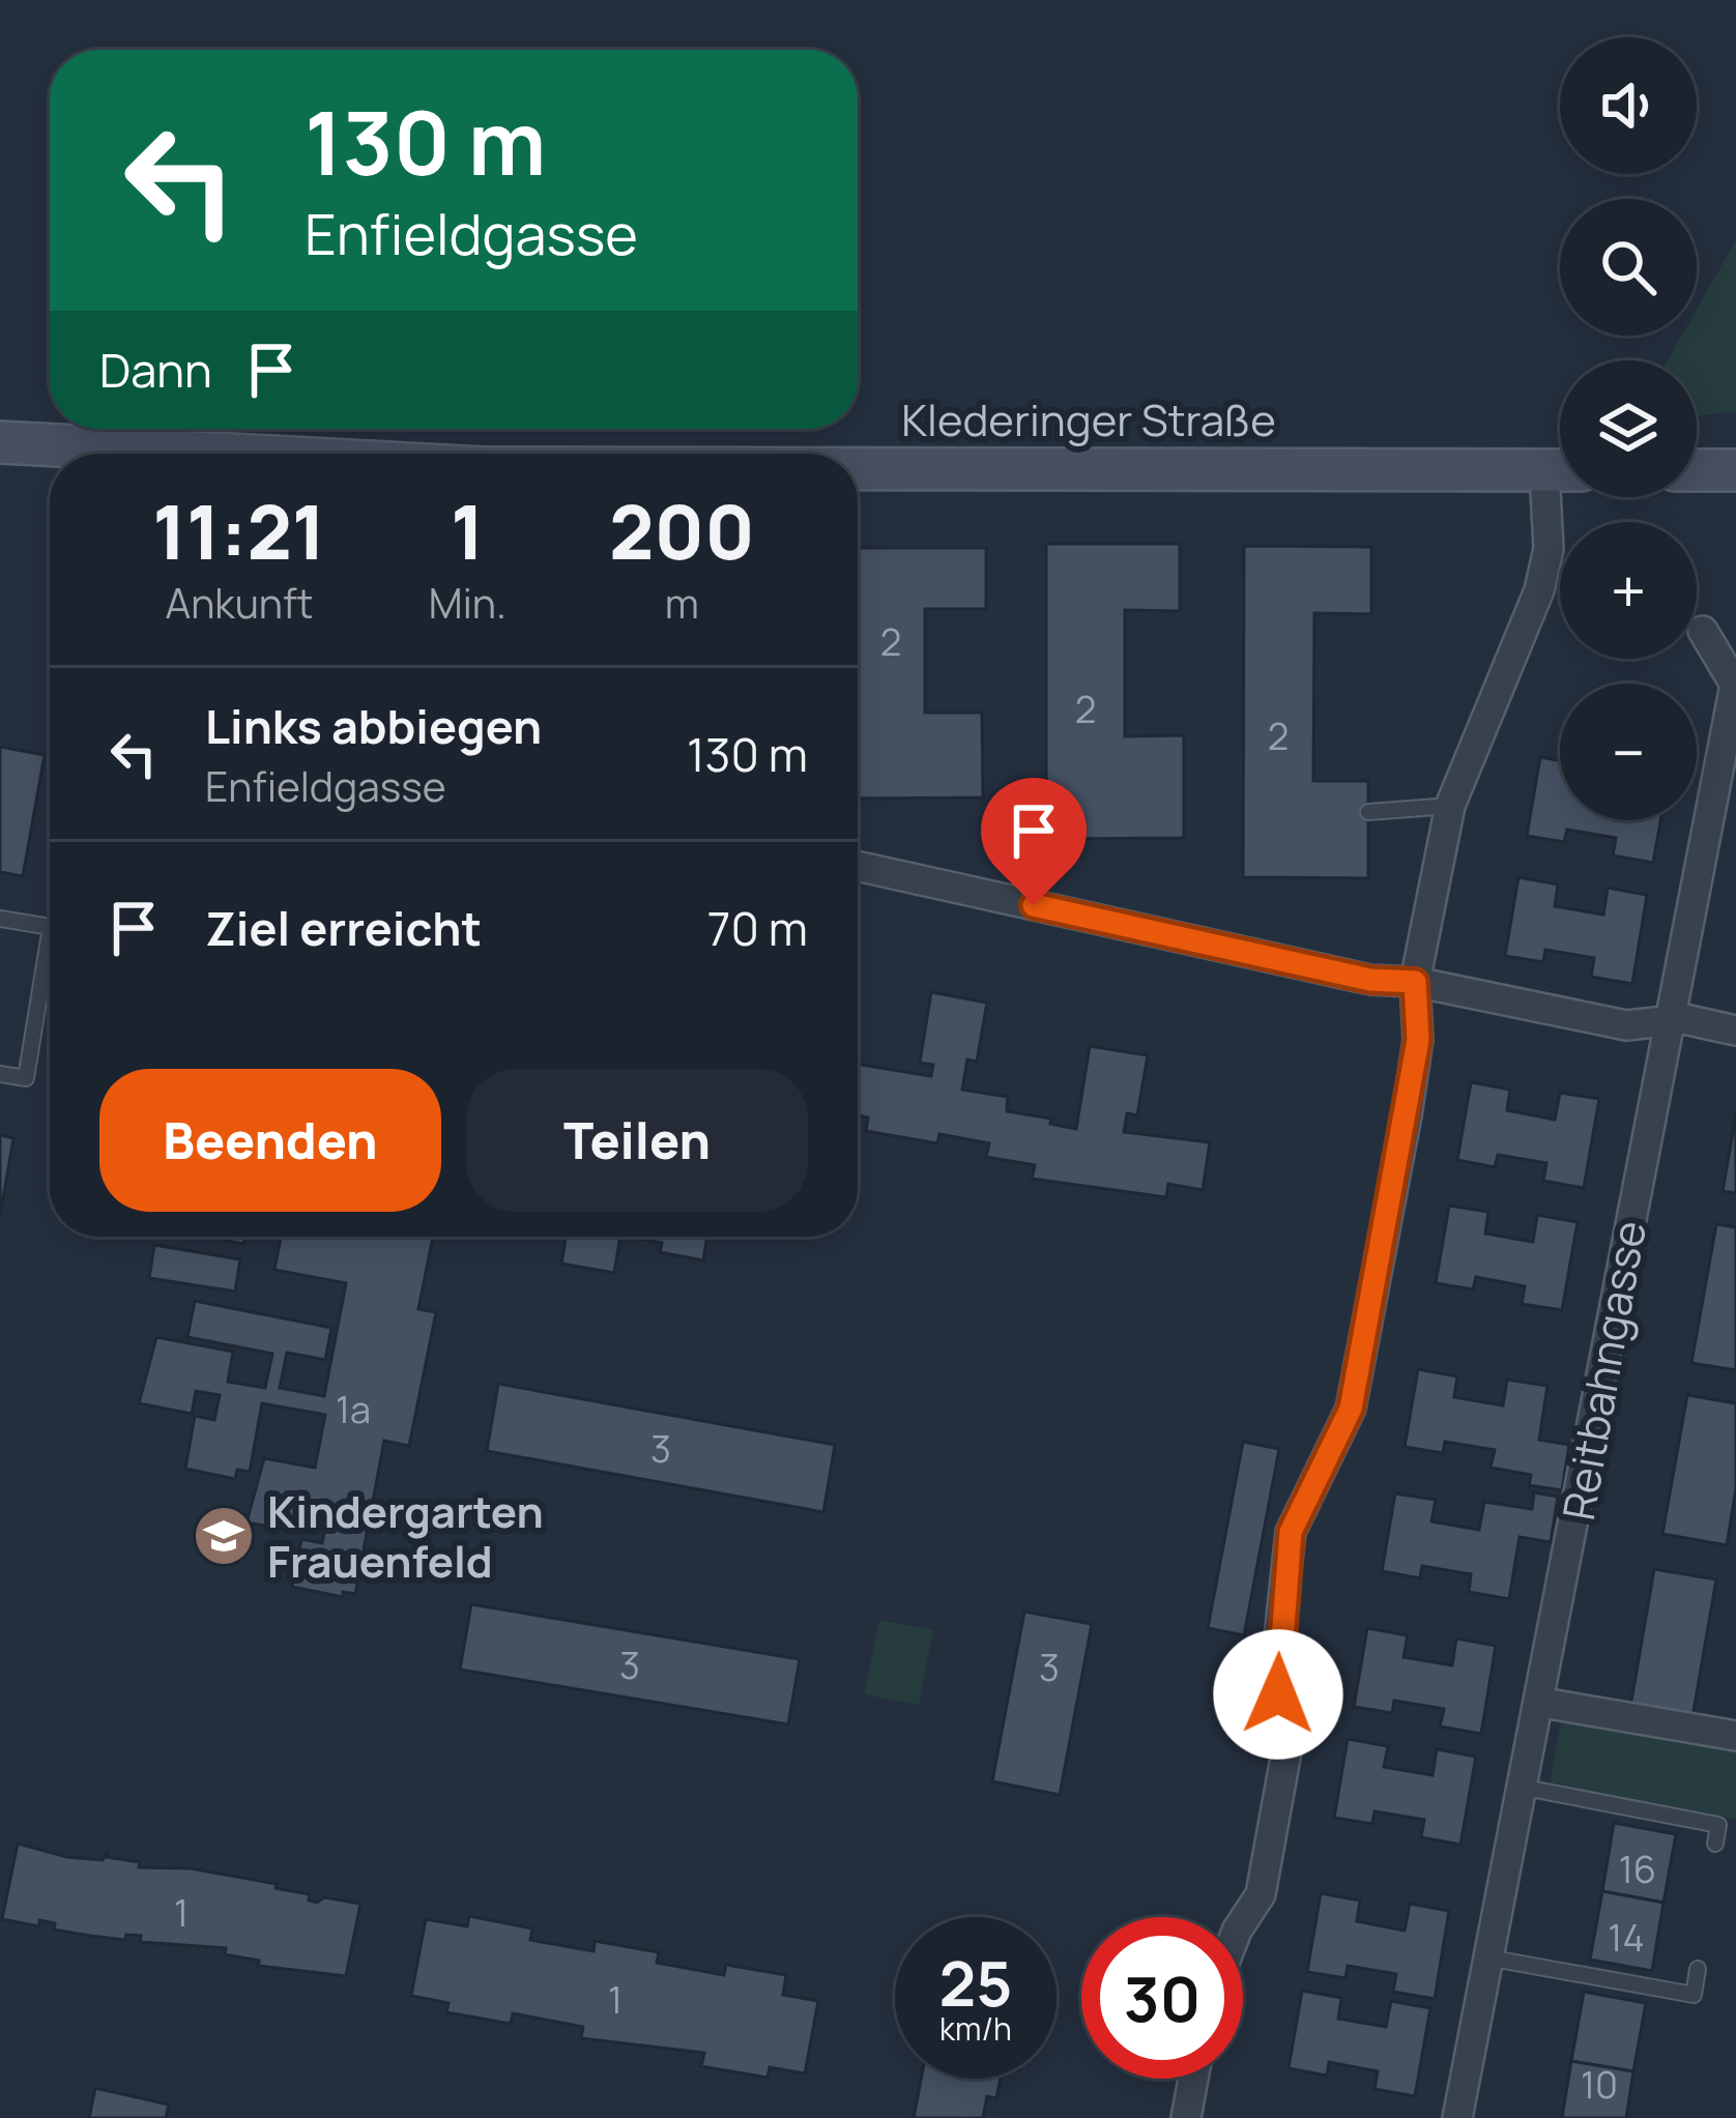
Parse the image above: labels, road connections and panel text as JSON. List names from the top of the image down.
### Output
{
  "streets": {
    "street": ["Klederinger Straße", "Reitbahngasse"]
  },
  "places": {
    "school or university": ["Kindergarten Frauenfeld"]
  },
  "house_numbers": [
    "2",
    "2",
    "2",
    "1a",
    "3",
    "3",
    "3",
    "16",
    "1",
    "14",
    "1",
    "10"
  ],
  "page": {
    "map_buttons": ["+", "−"],
    "turn": ["130 m", "Enfieldgasse"],
    "then": "Dann",
    "eta": [
      "11:21",
      "Ankunft",
      "1",
      "Min.",
      "200",
      "m"
    ],
    "list": [
      {
        "name": "Links abbiegen",
        "note": "Enfieldgasse",
        "value": "130 m"
      },
      {
        "name": "Ziel erreicht",
        "value": "70 m"
      }
    ],
    "buttons": ["Beenden", "Teilen"],
    "speed": "25 km/h",
    "limit": "30"
  }
}
